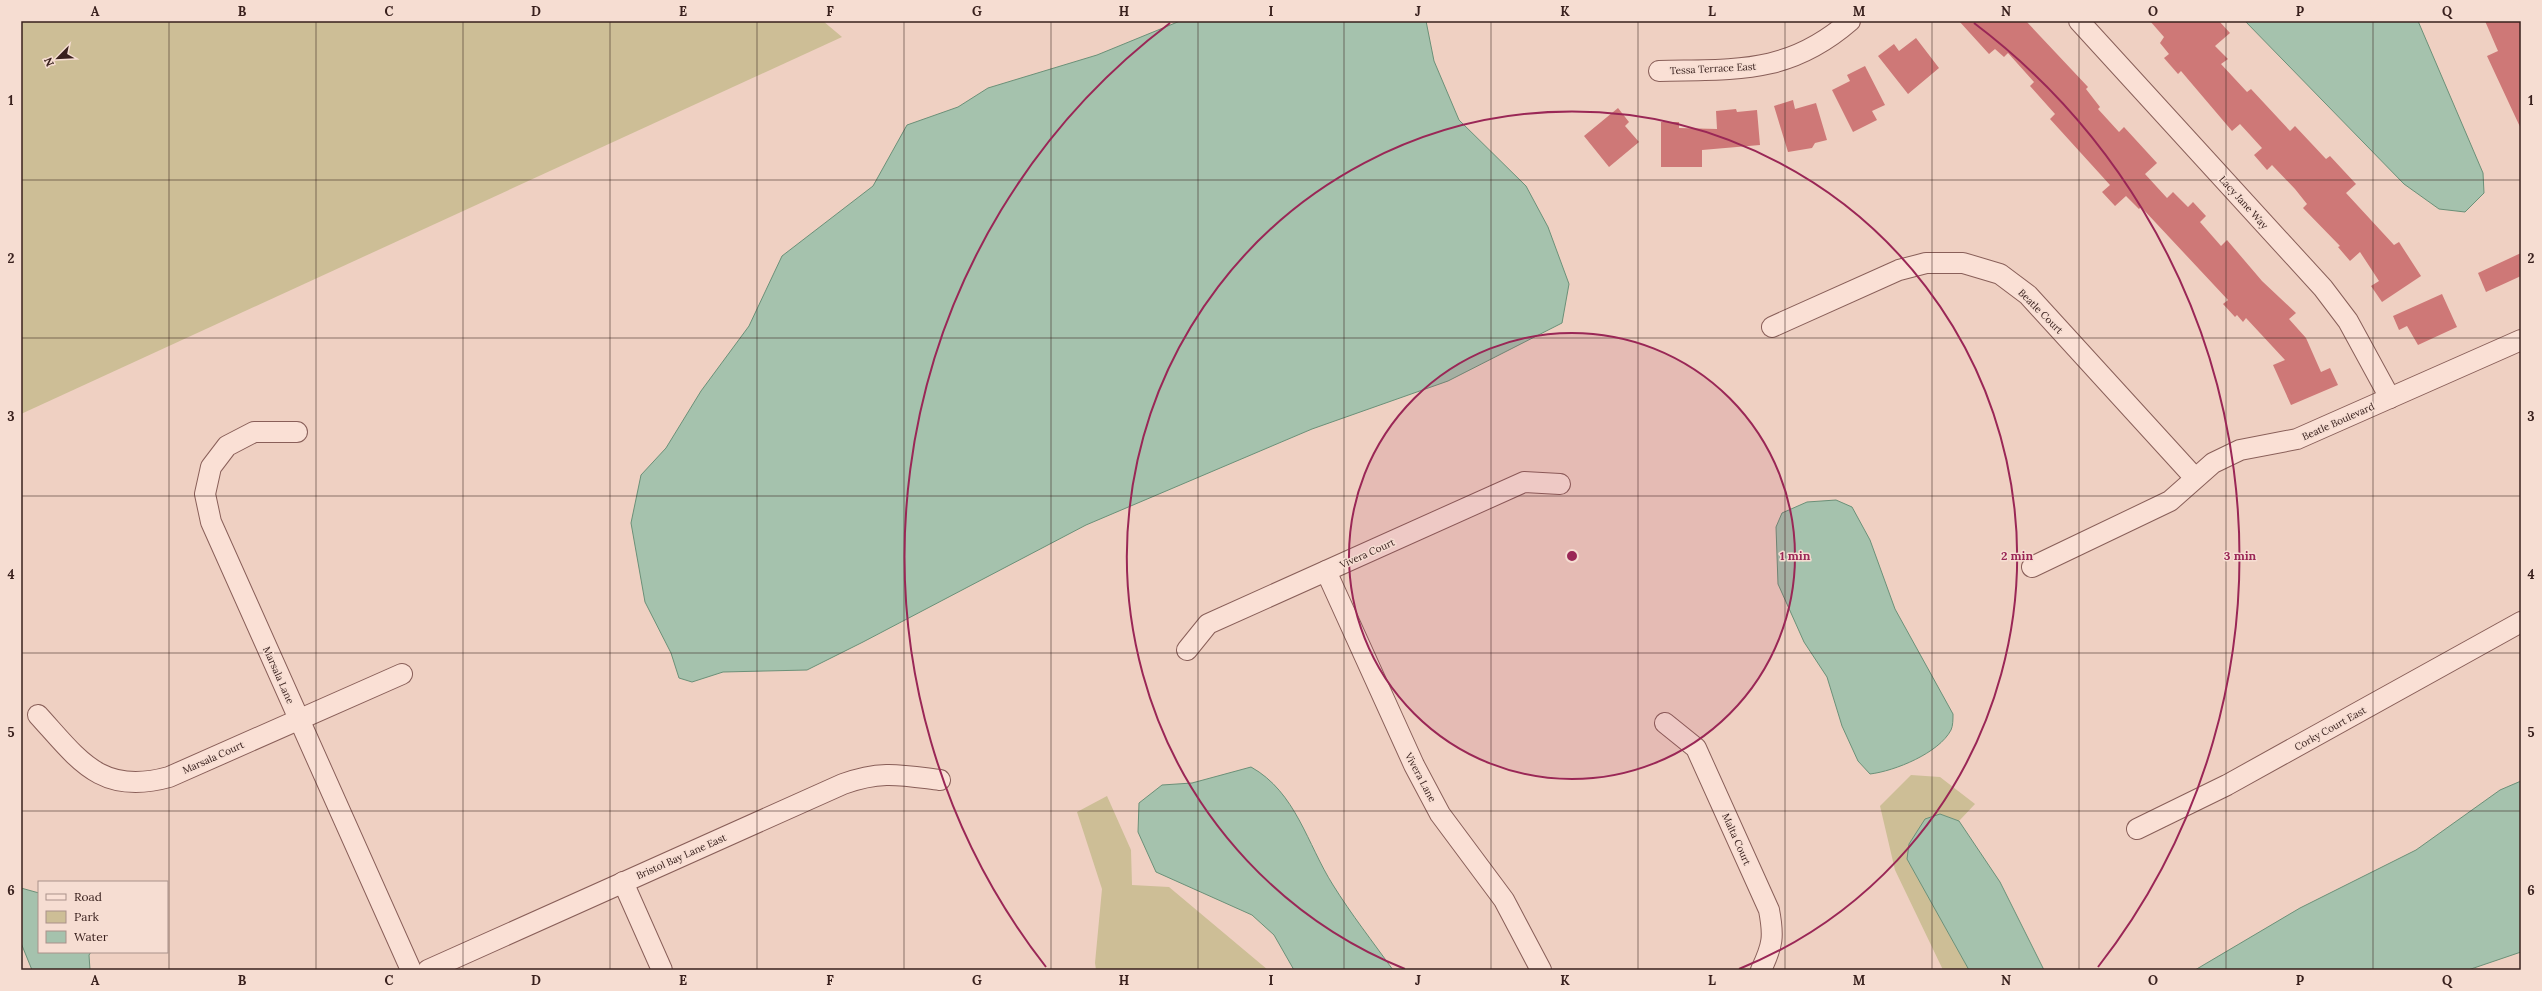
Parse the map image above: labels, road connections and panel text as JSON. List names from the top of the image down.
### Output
{
  "streets": {
    "street": [
      "Tessa Terrace East",
      "Lacy Jane Way",
      "Beatle Court",
      "Beatle Boulevard",
      "Vivera Court",
      "Marsala Lane",
      "Corky Court East",
      "Marsala Court",
      "Vivera Lane",
      "Malta Court",
      "Bristol Bay Lane East"
    ]
  },
  "crossings": [
    ["Lacy Jane Way", "Beatle Boulevard"],
    ["Beatle Court", "Beatle Boulevard"],
    ["Vivera Court", "Vivera Lane"],
    ["Marsala Lane", "Marsala Court"]
  ],
  "legend": ["Road", "Park", "Water"],
  "north": "bottom left",
  "grid": {
    "columns": [
      "A",
      "B",
      "C",
      "D",
      "E",
      "F",
      "G",
      "H",
      "I",
      "J",
      "K",
      "L",
      "M",
      "N",
      "O",
      "P",
      "Q"
    ],
    "rows": [
      "1",
      "2",
      "3",
      "4",
      "5",
      "6"
    ]
  },
  "rings": ["1 min", "2 min", "3 min"]
}
